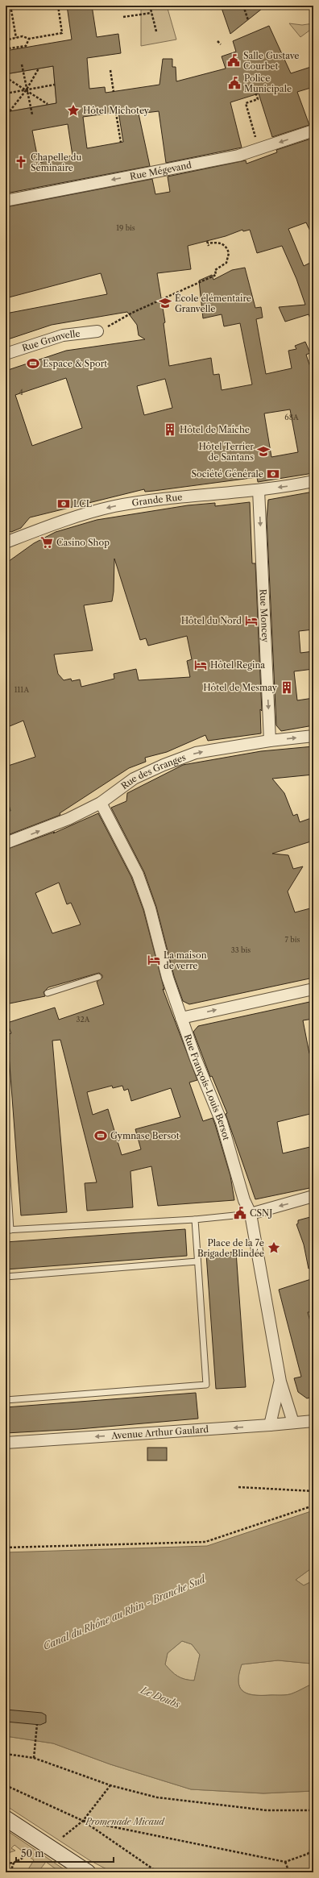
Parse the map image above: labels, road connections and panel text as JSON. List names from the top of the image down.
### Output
{
  "streets": {
    "street": [
      "Rue Mégevand",
      "Rue Granvelle",
      "Grande Rue",
      "Rue Moncey",
      "Rue des Granges",
      "Rue François-Louis Bersot",
      "Avenue Arthur Gaulard"
    ]
  },
  "crossings": [
    ["Grande Rue", "Rue Moncey"],
    ["Rue Moncey", "Rue des Granges"],
    ["Rue des Granges", "Rue François-Louis Bersot"],
    ["Rue François-Louis Bersot", "Avenue Arthur Gaulard"]
  ],
  "one_way": [
    "Rue Mégevand",
    "Grande Rue",
    "Rue Moncey",
    "Rue des Granges",
    "Avenue Arthur Gaulard"
  ],
  "water": ["Canal du Rhône au Rhin - Branche Sud", "Le Doubs"],
  "parks": ["Promenade Micaud"],
  "places": {
    "public building": ["Salle Gustave Courbet", "Police Municipale", "CSNJ"],
    "place": ["Hôtel Michotey", "Place de la 7e Brigade Blindée"],
    "church": ["Chapelle du Séminaire"],
    "school or university": ["École élémentaire Granvelle", "Hôtel Terrier de Santans"],
    "sports": ["Espace & Sport", "Gymnase Bersot"],
    "building": ["Hôtel de Maîche", "Hôtel de Mesmay"],
    "bank": ["Société Générale", "LCL"],
    "supermarket": ["Casino Shop"],
    "hotel": ["Hôtel du Nord", "Hôtel Regina", "La maison de verre"]
  },
  "house_numbers": [
    "19 bis",
    "4",
    "68A",
    "111A",
    "7 bis",
    "33 bis",
    "32A"
  ],
  "scale_bar": "50 m"
}
